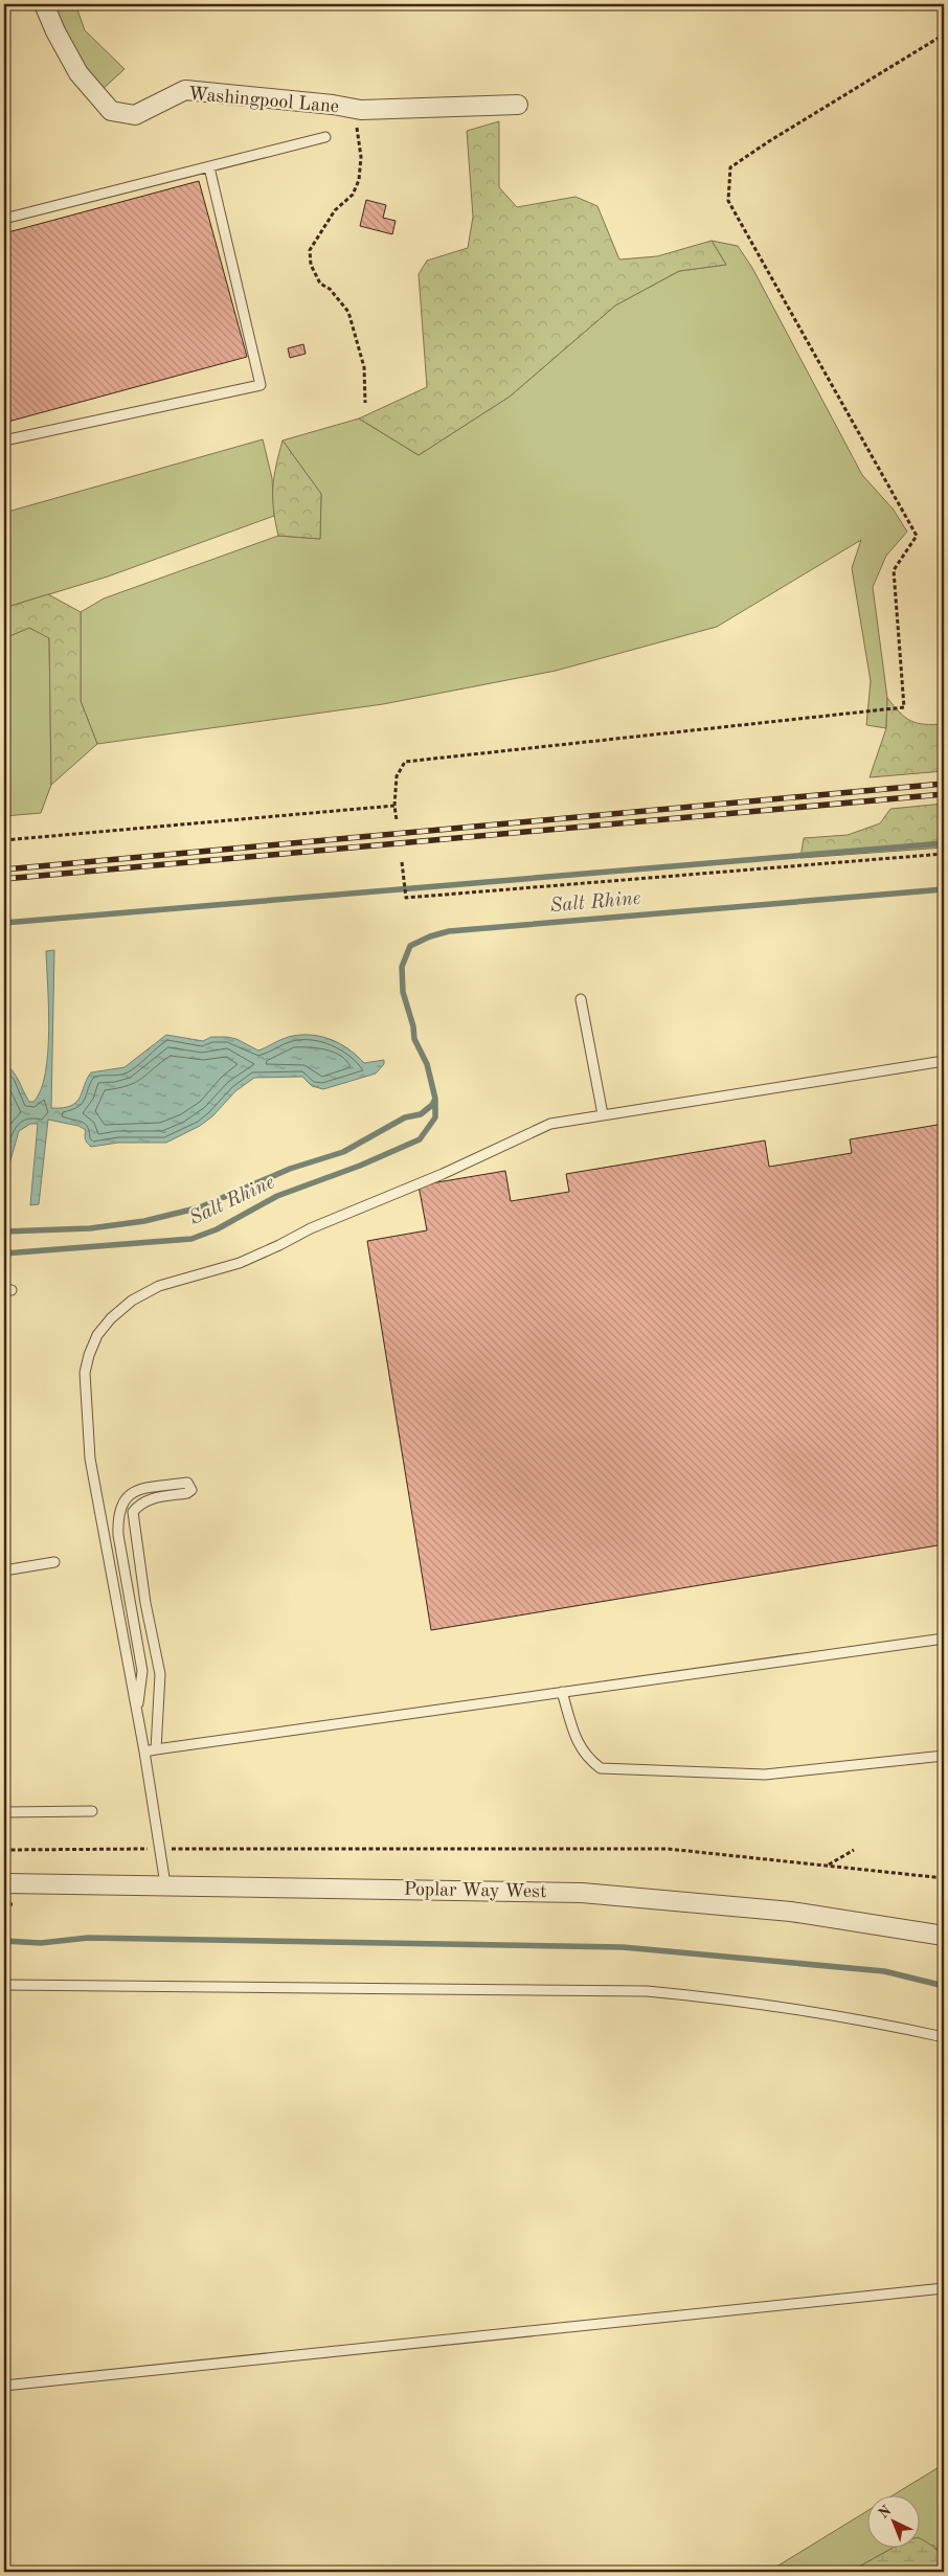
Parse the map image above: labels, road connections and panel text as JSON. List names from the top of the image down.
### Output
{
  "streets": {
    "street": ["Washingpool Lane", "Poplar Way West"]
  },
  "water": ["Salt Rhine"],
  "north": "top left"
}
